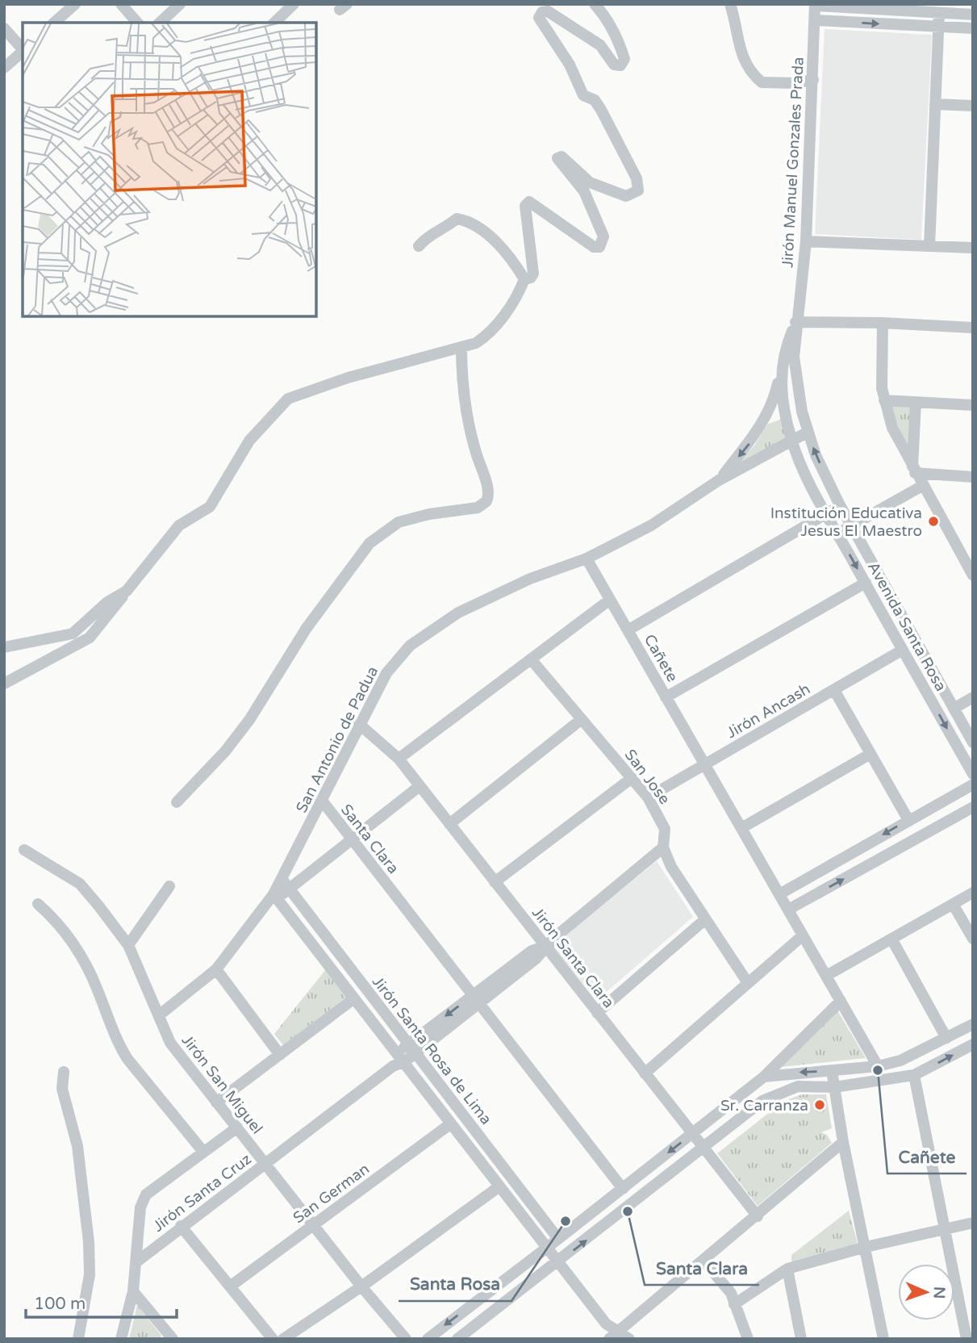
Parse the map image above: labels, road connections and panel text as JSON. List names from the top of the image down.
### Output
{
  "streets": {
    "street": [
      "Jirón Manuel Gonzales Prada",
      "Avenida Santa Rosa",
      "Cañete",
      "Jirón Ancash",
      "San Antonio de Padua",
      "San Jose",
      "Santa Clara",
      "Jirón Santa Clara",
      "Jirón Santa Rosa de Lima",
      "Jirón San Miguel",
      "Jirón Santa Cruz",
      "San German"
    ]
  },
  "crossings": [
    ["Jirón Manuel Gonzales Prada", "Avenida Santa Rosa"],
    ["Avenida Santa Rosa", "Jirón Ancash"],
    ["Avenida Santa Rosa", "San Antonio de Padua"],
    ["Cañete", "Jirón Ancash"],
    ["Cañete", "San Antonio de Padua"],
    ["Jirón Ancash", "San Jose"],
    ["San Antonio de Padua", "Santa Clara"],
    ["San Antonio de Padua", "Jirón Santa Clara"],
    ["San Antonio de Padua", "Jirón Santa Rosa de Lima"],
    ["San Antonio de Padua", "Jirón San Miguel"],
    ["San Jose", "Jirón Santa Cruz"],
    ["Santa Clara", "Jirón Santa Cruz"],
    ["Jirón Santa Clara", "Jirón Santa Cruz"],
    ["Jirón Santa Rosa de Lima", "Jirón Santa Cruz"],
    ["Jirón Santa Rosa de Lima", "San German"],
    ["Jirón San Miguel", "Jirón Santa Cruz"],
    ["Jirón San Miguel", "San German"]
  ],
  "places": [
    "Institución Educativa Jesus El Maestro",
    "Cañete",
    "Sr. Carranza",
    "Santa Clara",
    "Santa Rosa"
  ],
  "scale_bar": "100 m",
  "north": "right"
}
